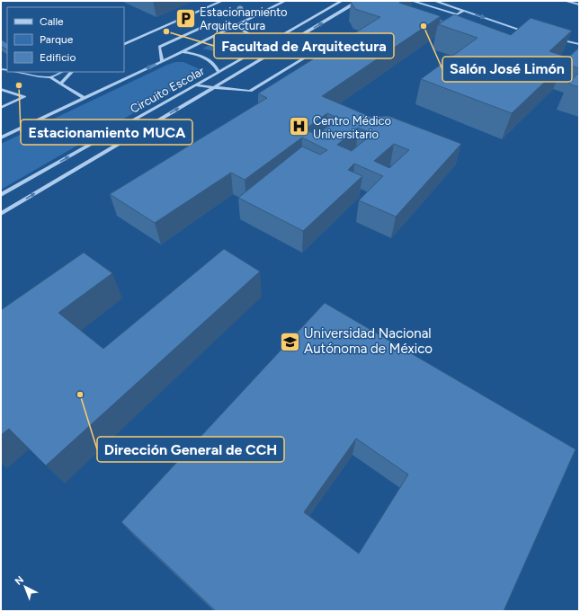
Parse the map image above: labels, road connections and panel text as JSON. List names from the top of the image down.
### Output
{
  "streets": {
    "street": ["Circuito Escolar"]
  },
  "places": {
    "parking": ["Estacionamiento Arquitectura"],
    "other": [
      "Salón José Limón",
      "Facultad de Arquitectura",
      "Estacionamiento MUCA",
      "Dirección General de CCH"
    ],
    "hospital": ["Centro Médico Universitario"],
    "school or university": ["Universidad Nacional Autónoma de México"]
  },
  "legend": ["Calle", "Parque", "Edificio"],
  "north": "top left"
}
